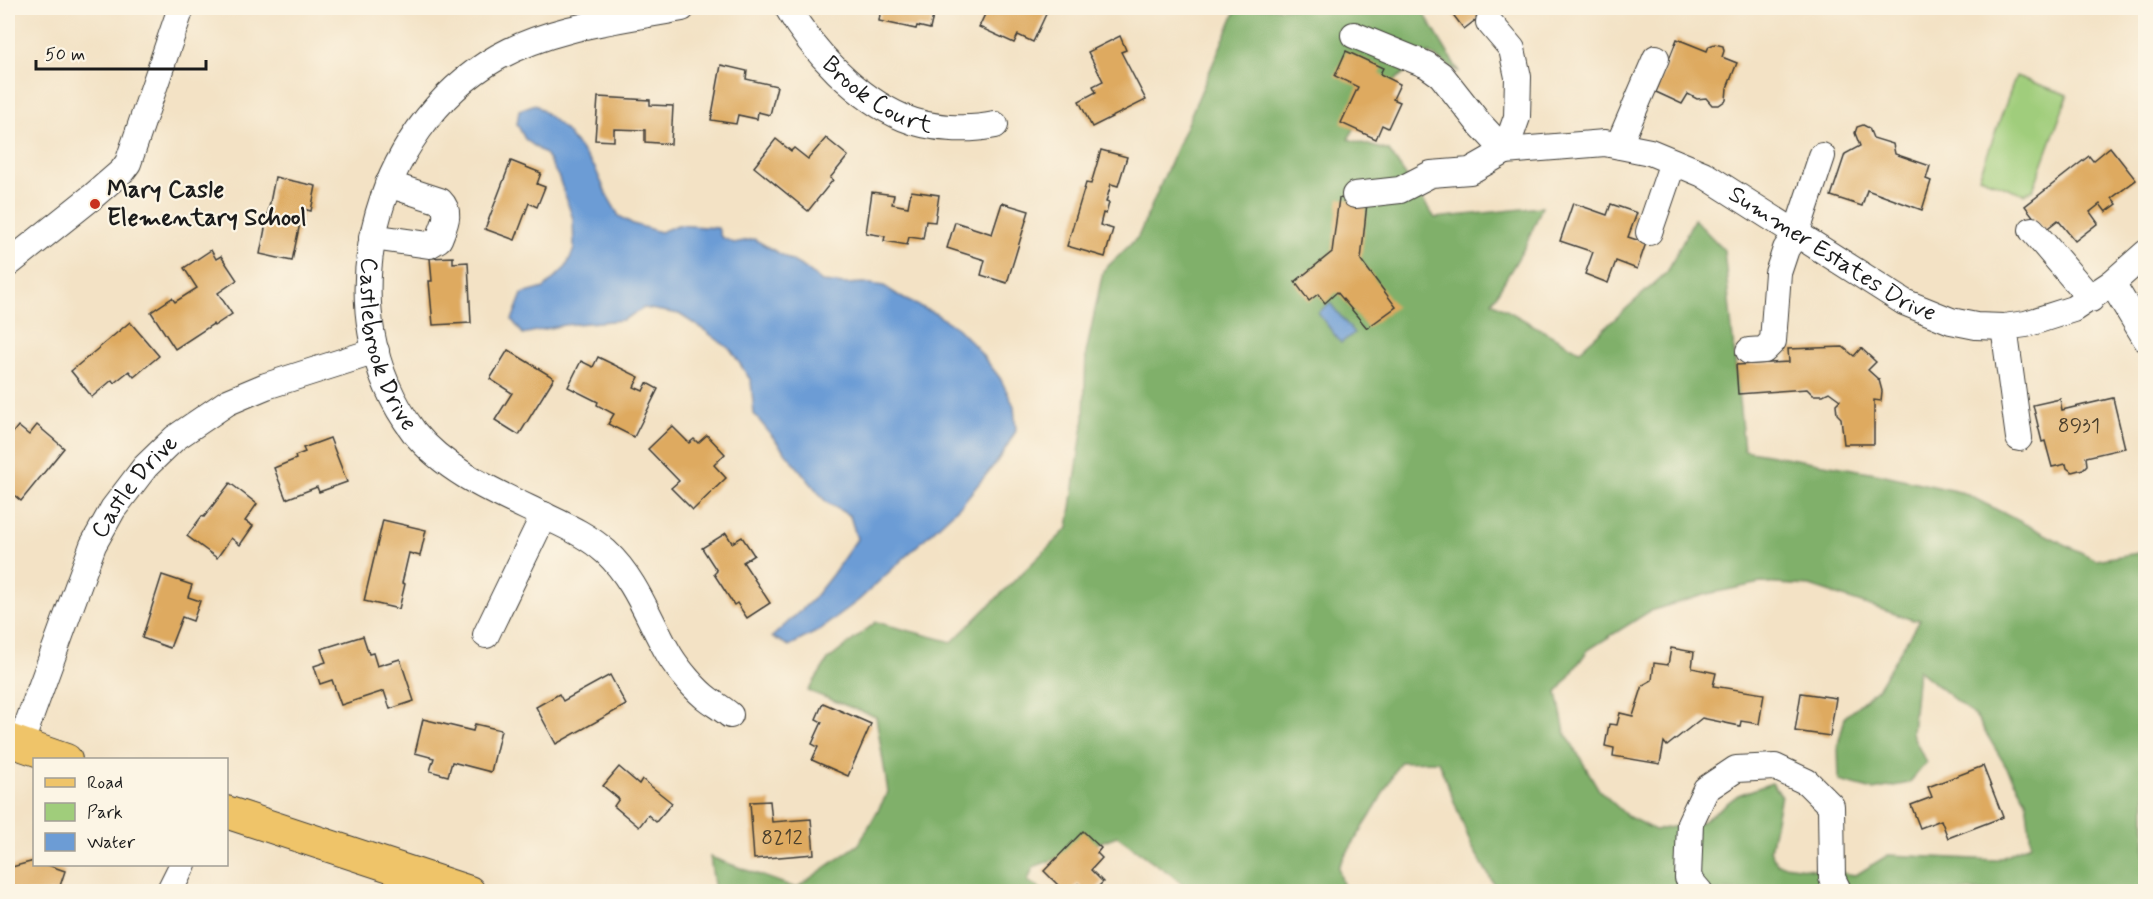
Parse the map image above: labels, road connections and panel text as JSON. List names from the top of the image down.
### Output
{
  "streets": {
    "street": [
      "Brook Court",
      "Summer Estates Drive",
      "Castlebrook Drive",
      "Castle Drive"
    ]
  },
  "crossings": [
    ["Castlebrook Drive", "Castle Drive"]
  ],
  "places": ["Mary Casle Elementary School"],
  "house_numbers": ["8931", "8212"],
  "legend": ["Road", "Park", "Water"],
  "scale_bar": "50 m"
}
